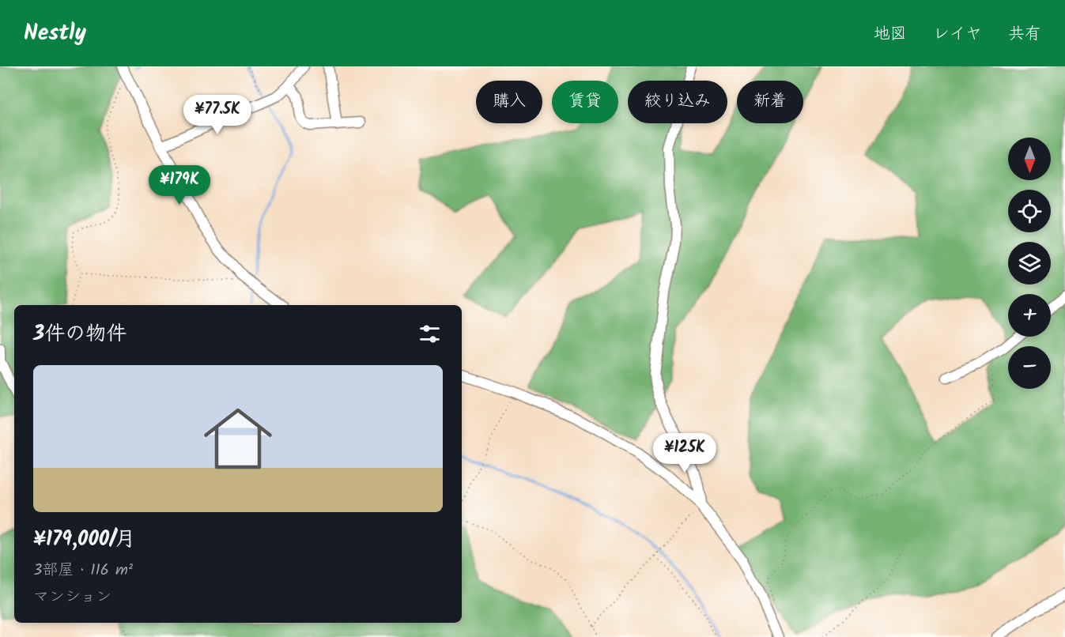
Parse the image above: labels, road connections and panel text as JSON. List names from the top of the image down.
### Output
{
  "north": "bottom",
  "page": {
    "header": "Nestly",
    "nav": ["地図", "レイヤ", "共有"],
    "chip": [
      "購入",
      "賃貸",
      "絞り込み",
      "新着"
    ],
    "price": ["¥77.5K", "¥179K", "¥125K"],
    "map_buttons": ["+", "−"],
    "heading": "3件の物件",
    "list": [
      {
        "name": "¥179,000/月",
        "note": "3部屋 · 116 m² · マンション"
      }
    ]
  }
}
